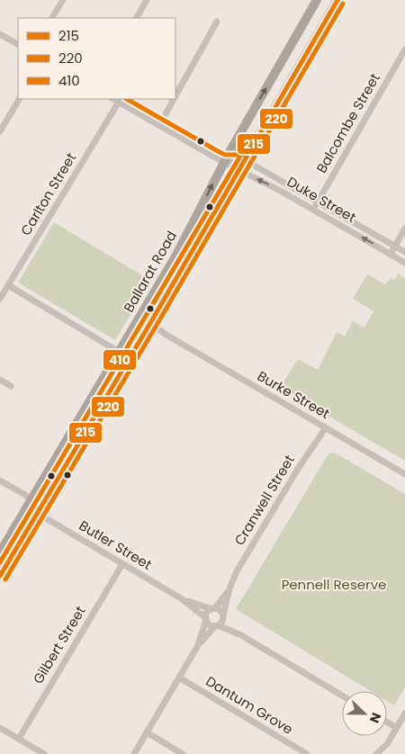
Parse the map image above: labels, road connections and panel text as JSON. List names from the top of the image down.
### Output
{
  "streets": {
    "highway": ["Ballarat Road"],
    "street": [
      "Balcombe Street",
      "Carlton Street",
      "Duke Street",
      "Burke Street",
      "Cranwell Street",
      "Butler Street",
      "Gilbert Street",
      "Dantum Grove"
    ]
  },
  "crossings": [
    ["Balcombe Street", "Duke Street"],
    ["Carlton Street", "Duke Street"],
    ["Duke Street", "Ballarat Road"],
    ["Ballarat Road", "Burke Street"],
    ["Ballarat Road", "Butler Street"],
    ["Burke Street", "Cranwell Street"],
    ["Cranwell Street", "Butler Street"],
    ["Butler Street", "Gilbert Street"]
  ],
  "parks": ["Pennell Reserve"],
  "lines": ["transit line 215", "transit line 220", "transit line 410"],
  "legend": ["215", "220", "410"],
  "north": "right"
}
